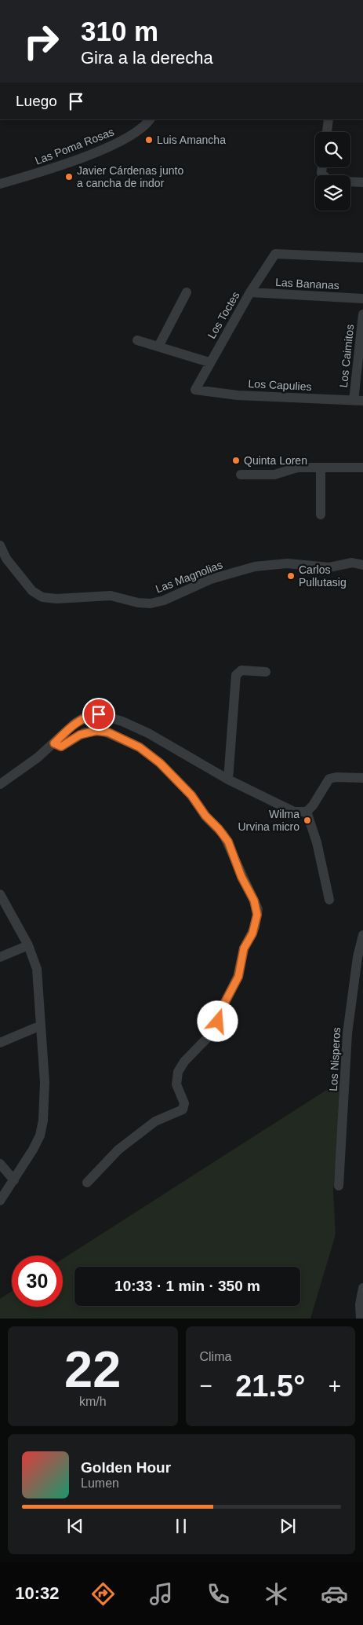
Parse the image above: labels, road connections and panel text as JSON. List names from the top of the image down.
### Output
{
  "streets": {
    "street": [
      "Las Poma Rosas",
      "Las Bananas",
      "Los Toctes",
      "Los Caimitos",
      "Los Capulies",
      "Las Magnolias",
      "Los Nisperos"
    ]
  },
  "crossings": [
    ["Las Bananas", "Los Toctes"],
    ["Los Toctes", "Los Capulies"],
    ["Los Caimitos", "Los Capulies"]
  ],
  "places": [
    "Luis Amancha",
    "Javier Cárdenas junto a cancha de indor",
    "Quinta Loren",
    "Carlos Pullutasig",
    "Wilma Urvina micro"
  ],
  "page": {
    "turn": ["310 m", "Gira a la derecha"],
    "then": "Luego",
    "limit": "30",
    "trip": "10:33 · 1 min · 350 m",
    "tile": [
      ["22", "km/h"],
      "Clima"
    ],
    "heat": ["−", "21.5°", "+"],
    "song": ["Golden Hour", "Lumen"],
    "tabs": "10:32"
  }
}
